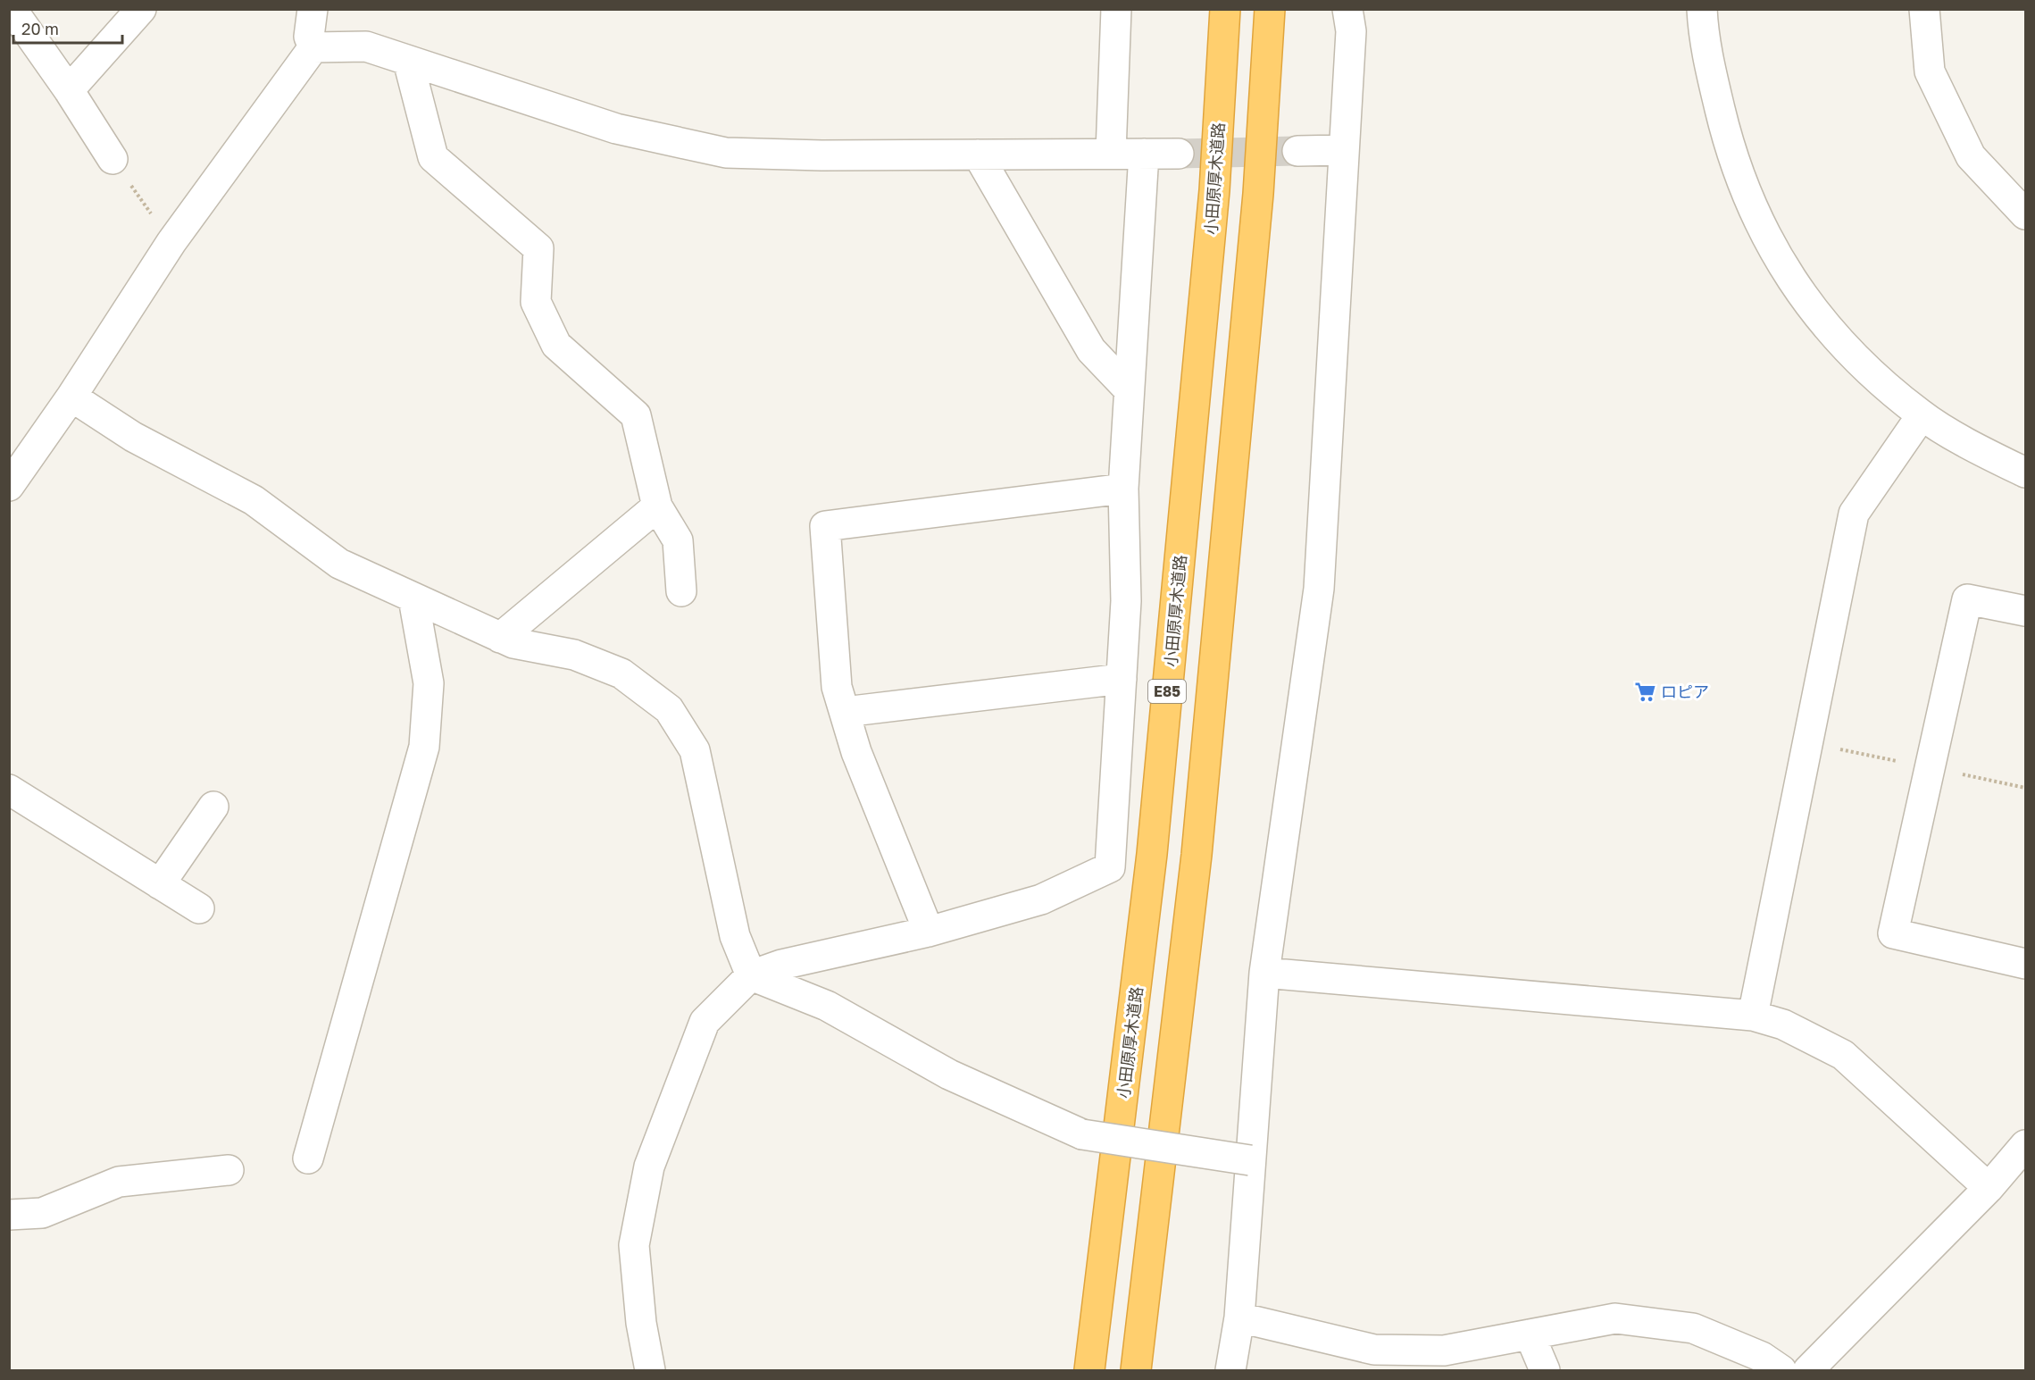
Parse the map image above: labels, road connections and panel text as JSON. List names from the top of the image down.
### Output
{
  "streets": {
    "highway": ["小田原厚木道路", "E85"]
  },
  "places": {
    "supermarket": ["ロピア"]
  },
  "scale_bar": "20 m"
}
